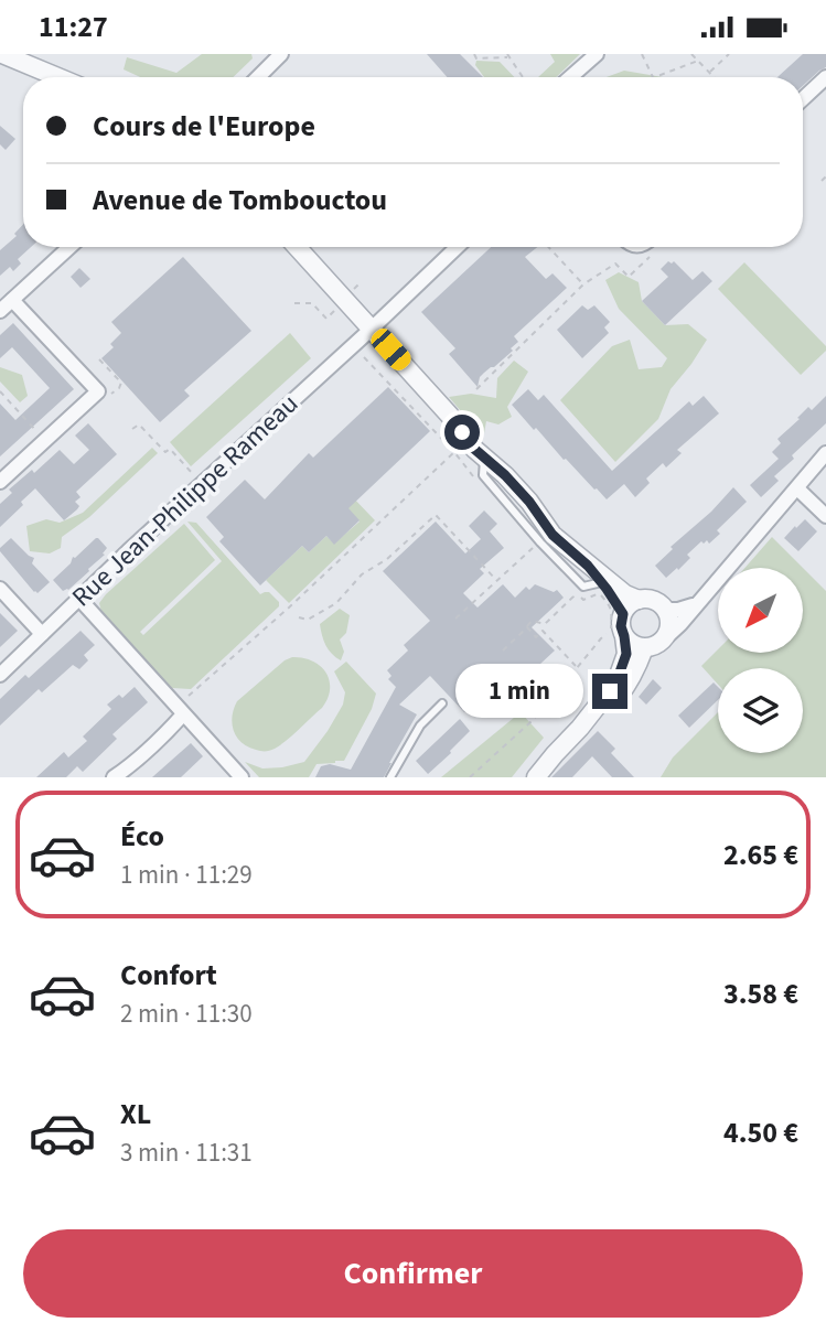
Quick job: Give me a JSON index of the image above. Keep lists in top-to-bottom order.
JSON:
{
  "streets": {
    "street": ["Rue Jean-Philippe Rameau"]
  },
  "north": "bottom left",
  "page": {
    "status": "11:27",
    "banner": ["Cours de l'Europe", "Avenue de Tombouctou"],
    "bubble": "1 min",
    "list": [
      {
        "name": "Éco",
        "note": "1 min · 11:29",
        "value": "2.65 €"
      },
      {
        "name": "Confort",
        "note": "2 min · 11:30",
        "value": "3.58 €"
      },
      {
        "name": "XL",
        "note": "3 min · 11:31",
        "value": "4.50 €"
      }
    ],
    "buttons": "Confirmer"
  }
}
